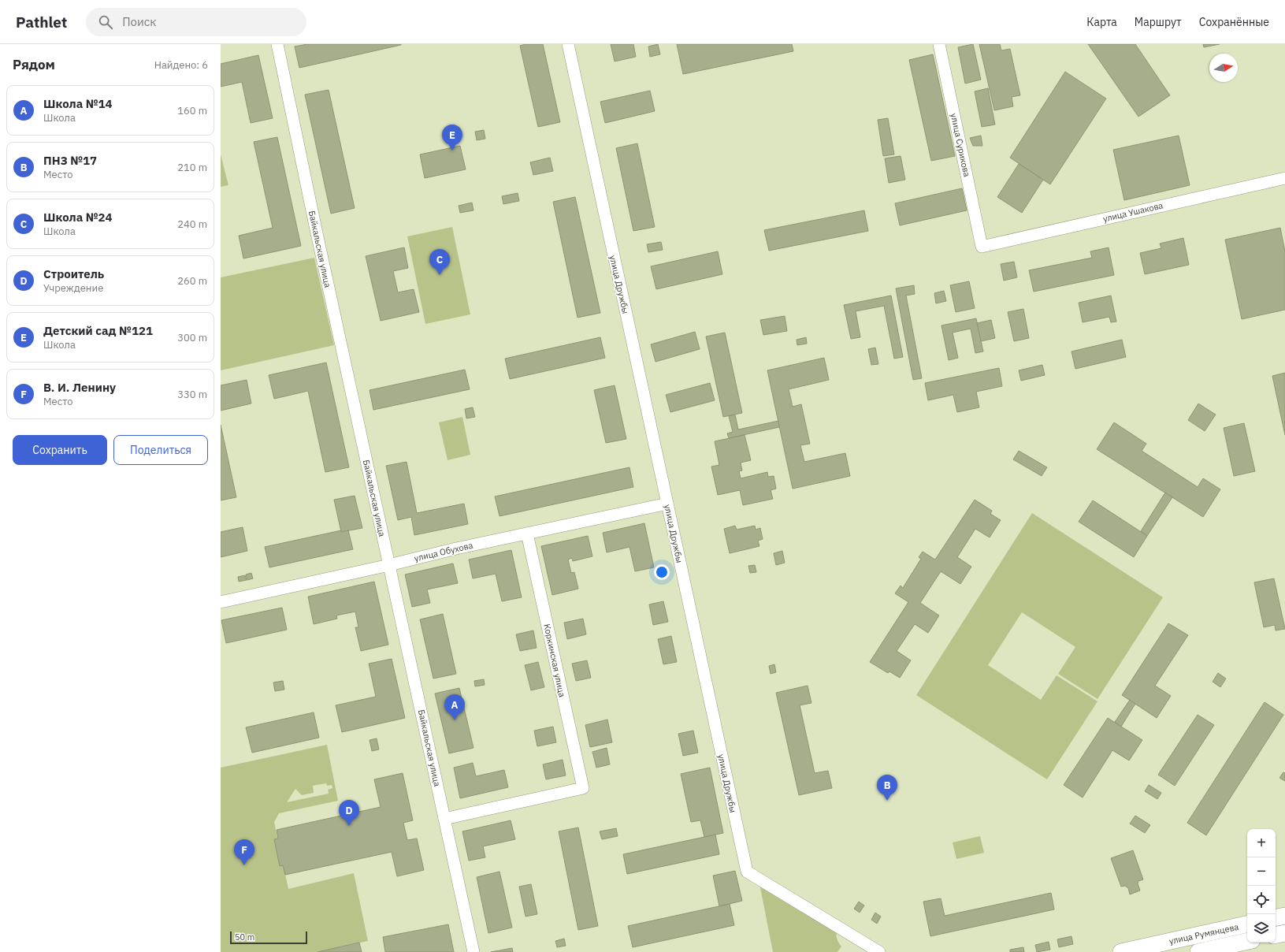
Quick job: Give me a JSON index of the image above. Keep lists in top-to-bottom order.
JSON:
{
  "streets": {
    "main road": ["улица Румянцева"],
    "street": [
      "улица Сурикова",
      "улица Ушакова",
      "Байкальская улица",
      "улица Дружбы",
      "улица Обухова",
      "Коркинская улица"
    ]
  },
  "crossings": [
    ["улица Сурикова", "улица Ушакова"],
    ["Байкальская улица", "улица Обухова"],
    ["Байкальская улица", "Коркинская улица"],
    ["улица Дружбы", "улица Обухова"],
    ["улица Обухова", "Коркинская улица"]
  ],
  "scale_bar": "50 m",
  "north": "right",
  "page": {
    "header": "Pathlet",
    "search": "Поиск",
    "nav": ["Карта", "Маршрут", "Сохранённые"],
    "heading": ["Рядом", "Найдено: 6"],
    "list": [
      {
        "mark": "A",
        "name": "Школа №14",
        "note": "Школа",
        "value": "160 m"
      },
      {
        "mark": "B",
        "name": "ПНЗ №17",
        "note": "Место",
        "value": "210 m"
      },
      {
        "mark": "C",
        "name": "Школа №24",
        "note": "Школа",
        "value": "240 m"
      },
      {
        "mark": "D",
        "name": "Строитель",
        "note": "Учреждение",
        "value": "260 m"
      },
      {
        "mark": "E",
        "name": "Детский сад №121",
        "note": "Школа",
        "value": "300 m"
      },
      {
        "mark": "F",
        "name": "В. И. Ленину",
        "note": "Место",
        "value": "330 m"
      }
    ],
    "pins": [
      "E",
      "C",
      "A",
      "B",
      "D",
      "F"
    ],
    "buttons": ["Сохранить", "Поделиться"],
    "map_buttons": ["+", "−"],
    "scale": "50 m"
  }
}
